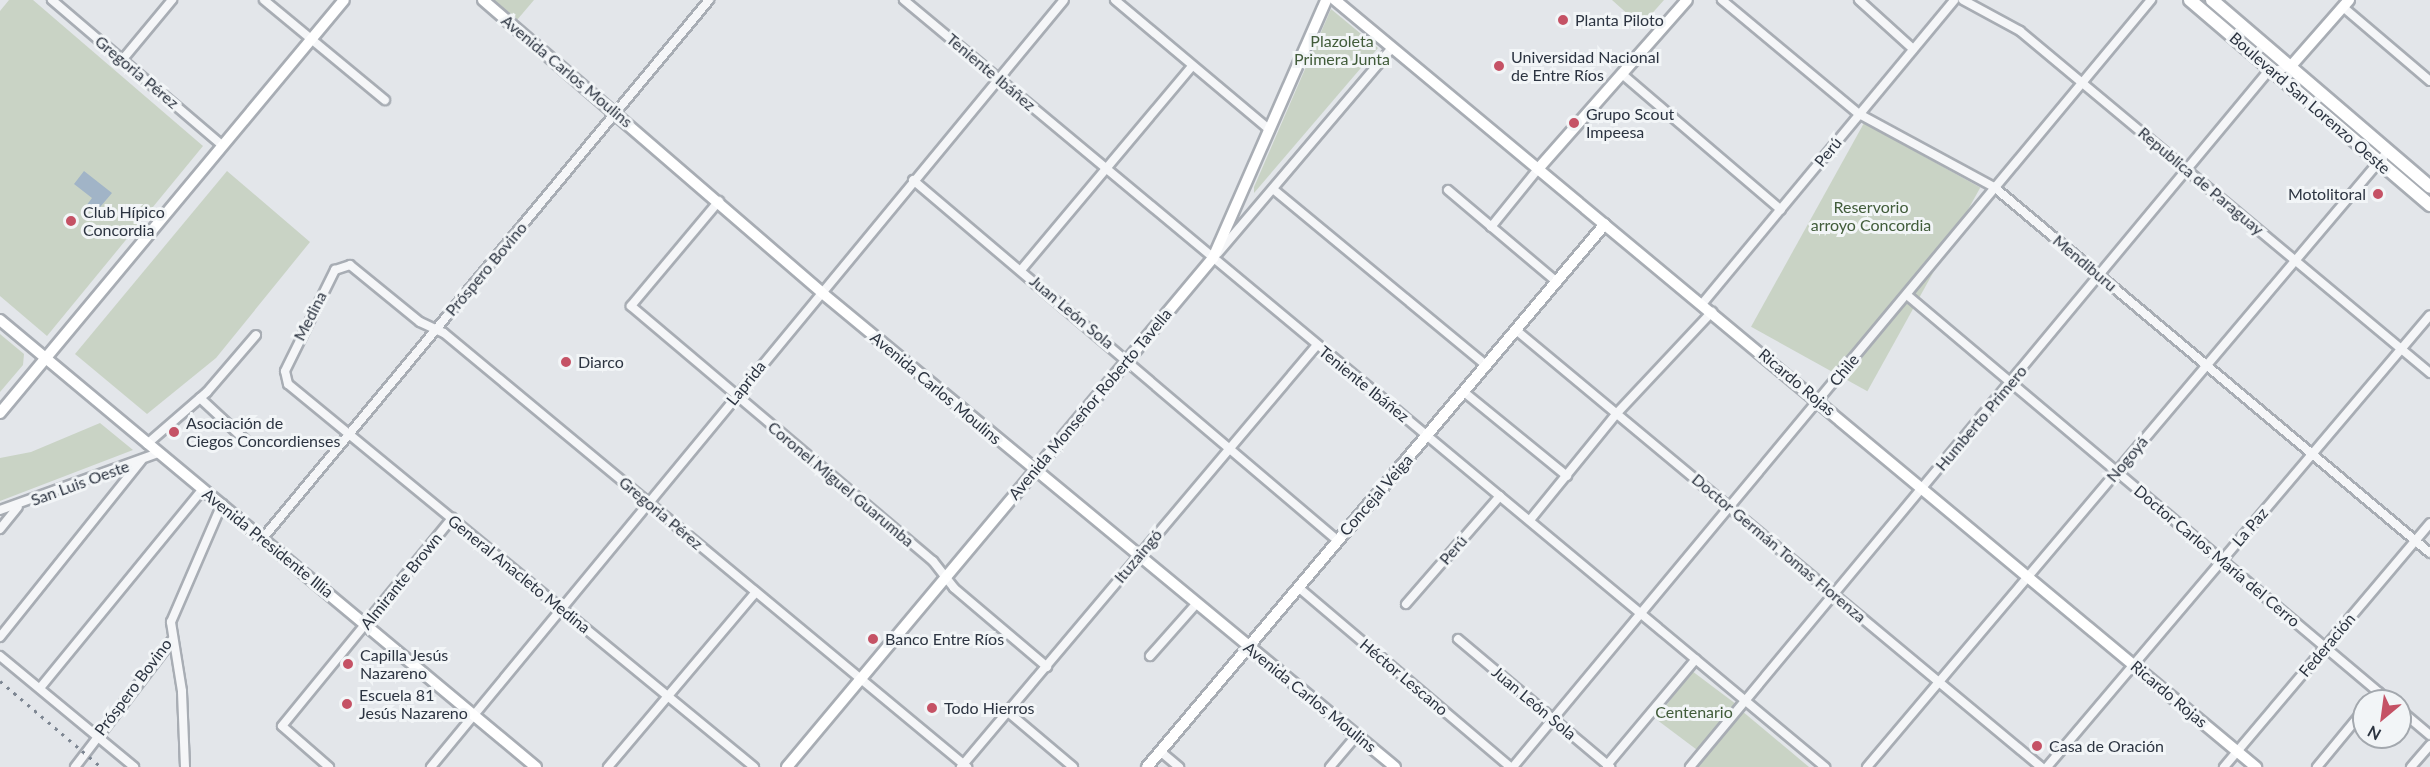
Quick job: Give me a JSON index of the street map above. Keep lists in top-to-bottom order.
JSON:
{
  "streets": {
    "main road": ["Boulevard San Lorenzo Oeste"],
    "street": [
      "Avenida Carlos Moulins",
      "Gregoria Pérez",
      "Teniente Ibáñez",
      "Perú",
      "Republica de Paraguay",
      "Mendiburu",
      "Próspero Bovino",
      "Juan León Sola",
      "Medina",
      "Chile",
      "Ricardo Rojas",
      "Laprida",
      "Avenida Monseñor Roberto Tavella",
      "Humberto Primero",
      "Nogoyá",
      "San Luis Oeste",
      "Coronel Miguel Guarumba",
      "Concejal Veiga",
      "La Paz",
      "Avenida Presidente Illia",
      "Doctor Germán Tomas Florenza",
      "Ituzaingó",
      "Doctor Carlos María del Cerro",
      "General Anacleto Medina",
      "Almirante Brown",
      "Federación",
      "Héctor Lescano"
    ]
  },
  "crossings": [
    ["Avenida Carlos Moulins", "Próspero Bovino"],
    ["Avenida Carlos Moulins", "Laprida"],
    ["Avenida Carlos Moulins", "Avenida Monseñor Roberto Tavella"],
    ["Avenida Carlos Moulins", "Coronel Miguel Guarumba"],
    ["Avenida Carlos Moulins", "Concejal Veiga"],
    ["Avenida Carlos Moulins", "Ituzaingó"],
    ["Gregoria Pérez", "Próspero Bovino"],
    ["Gregoria Pérez", "Medina"],
    ["Gregoria Pérez", "Laprida"],
    ["Gregoria Pérez", "Avenida Monseñor Roberto Tavella"],
    ["Gregoria Pérez", "Ituzaingó"],
    ["Teniente Ibáñez", "Perú"],
    ["Teniente Ibáñez", "Chile"],
    ["Teniente Ibáñez", "Laprida"],
    ["Teniente Ibáñez", "Avenida Monseñor Roberto Tavella"],
    ["Teniente Ibáñez", "Humberto Primero"],
    ["Teniente Ibáñez", "Concejal Veiga"],
    ["Teniente Ibáñez", "Ituzaingó"],
    ["Boulevard San Lorenzo Oeste", "Humberto Primero"],
    ["Boulevard San Lorenzo Oeste", "Nogoyá"],
    ["Perú", "Mendiburu"],
    ["Perú", "Ricardo Rojas"],
    ["Republica de Paraguay", "Chile"],
    ["Republica de Paraguay", "Humberto Primero"],
    ["Republica de Paraguay", "Nogoyá"],
    ["Republica de Paraguay", "La Paz"],
    ["Mendiburu", "Chile"],
    ["Mendiburu", "Humberto Primero"],
    ["Mendiburu", "Nogoyá"],
    ["Mendiburu", "La Paz"],
    ["Mendiburu", "Federación"],
    ["Próspero Bovino", "Avenida Presidente Illia"],
    ["Próspero Bovino", "General Anacleto Medina"],
    ["Juan León Sola", "Chile"],
    ["Juan León Sola", "Laprida"],
    ["Juan León Sola", "Avenida Monseñor Roberto Tavella"],
    ["Juan León Sola", "Concejal Veiga"],
    ["Juan León Sola", "Ituzaingó"],
    ["Medina", "General Anacleto Medina"],
    ["Chile", "Ricardo Rojas"],
    ["Chile", "Doctor Germán Tomas Florenza"],
    ["Chile", "Doctor Carlos María del Cerro"],
    ["Chile", "Héctor Lescano"],
    ["Ricardo Rojas", "Humberto Primero"],
    ["Ricardo Rojas", "Nogoyá"],
    ["Ricardo Rojas", "Concejal Veiga"],
    ["Ricardo Rojas", "La Paz"],
    ["Ricardo Rojas", "Federación"],
    ["Laprida", "Coronel Miguel Guarumba"],
    ["Laprida", "Avenida Presidente Illia"],
    ["Laprida", "General Anacleto Medina"],
    ["Avenida Monseñor Roberto Tavella", "Coronel Miguel Guarumba"],
    ["Humberto Primero", "Doctor Germán Tomas Florenza"],
    ["Humberto Primero", "Doctor Carlos María del Cerro"],
    ["Nogoyá", "Doctor Germán Tomas Florenza"],
    ["Nogoyá", "Doctor Carlos María del Cerro"],
    ["San Luis Oeste", "Avenida Presidente Illia"],
    ["Coronel Miguel Guarumba", "Ituzaingó"],
    ["Concejal Veiga", "Doctor Germán Tomas Florenza"],
    ["Concejal Veiga", "Héctor Lescano"],
    ["La Paz", "Doctor Carlos María del Cerro"],
    ["Avenida Presidente Illia", "Almirante Brown"],
    ["Doctor Carlos María del Cerro", "Federación"],
    ["General Anacleto Medina", "Almirante Brown"]
  ],
  "parks": ["Plazoleta Primera Junta", "Reservorio arroyo Concordia", "Centenario"],
  "places": [
    "Planta Piloto",
    "Universidad Nacional de Entre Ríos",
    "Grupo Scout Impeesa",
    "Motolitoral",
    "Club Hípico Concordia",
    "Diarco",
    "Asociación de Ciegos Concordienses",
    "Banco Entre Ríos",
    "Capilla Jesús Nazareno",
    "Escuela 81 Jesús Nazareno",
    "Todo Hierros",
    "Casa de Oración"
  ],
  "north": "bottom left"
}
